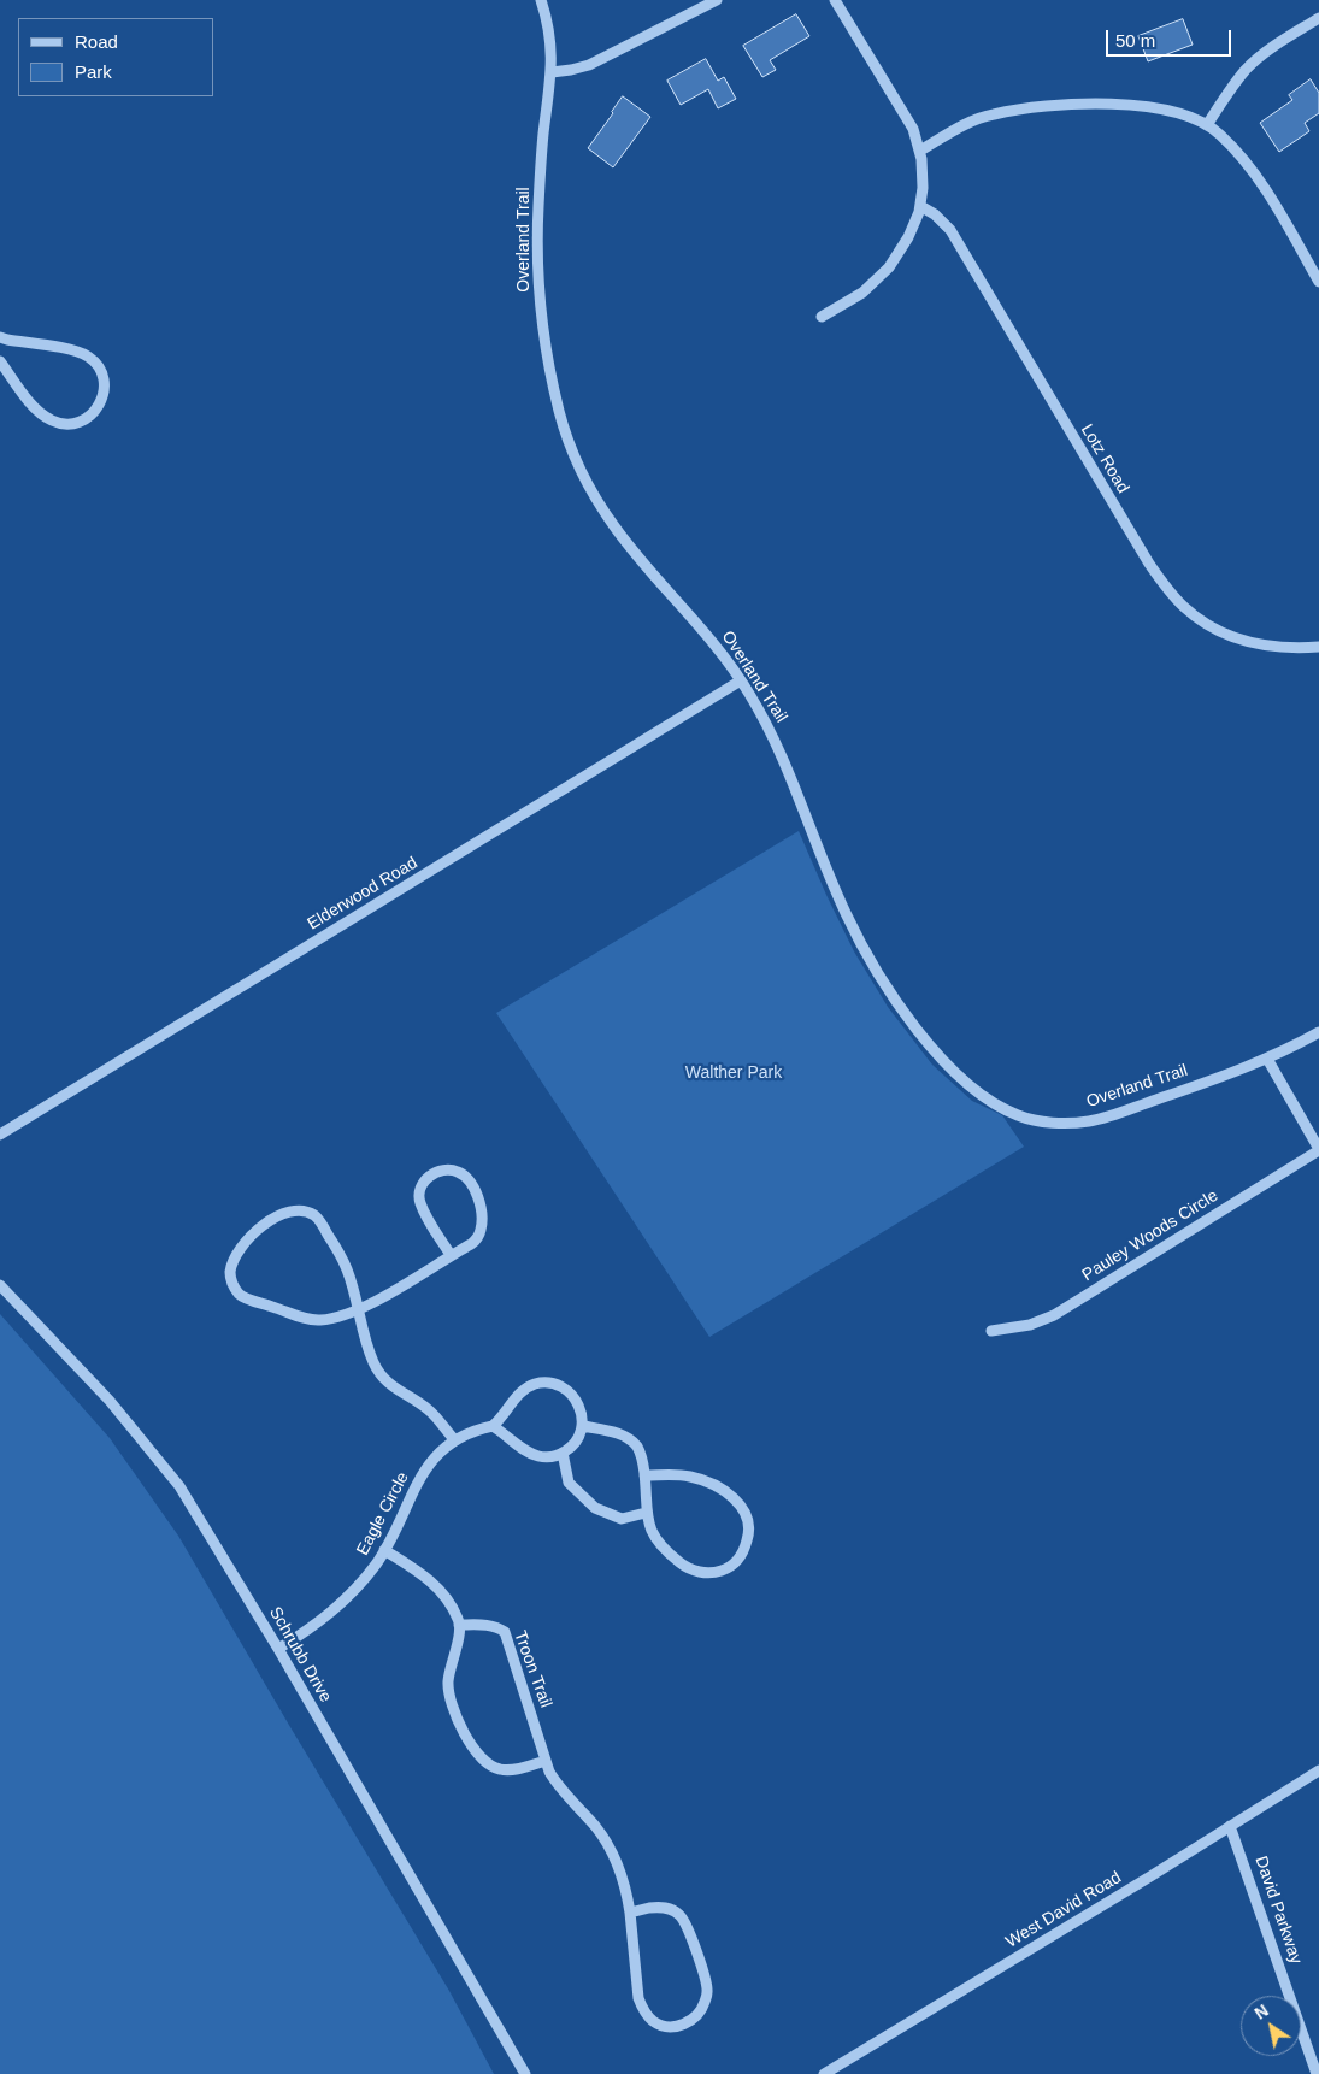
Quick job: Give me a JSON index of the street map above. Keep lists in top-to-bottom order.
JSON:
{
  "streets": {
    "street": [
      "Overland Trail",
      "Lotz Road",
      "Elderwood Road",
      "Pauley Woods Circle",
      "Eagle Circle",
      "Schrubb Drive",
      "Troon Trail",
      "West David Road",
      "David Parkway"
    ]
  },
  "crossings": [
    ["Overland Trail", "Elderwood Road"],
    ["Eagle Circle", "Schrubb Drive"],
    ["West David Road", "David Parkway"]
  ],
  "parks": ["Walther Park"],
  "legend": ["Road", "Park"],
  "scale_bar": "50 m",
  "north": "top left"
}
